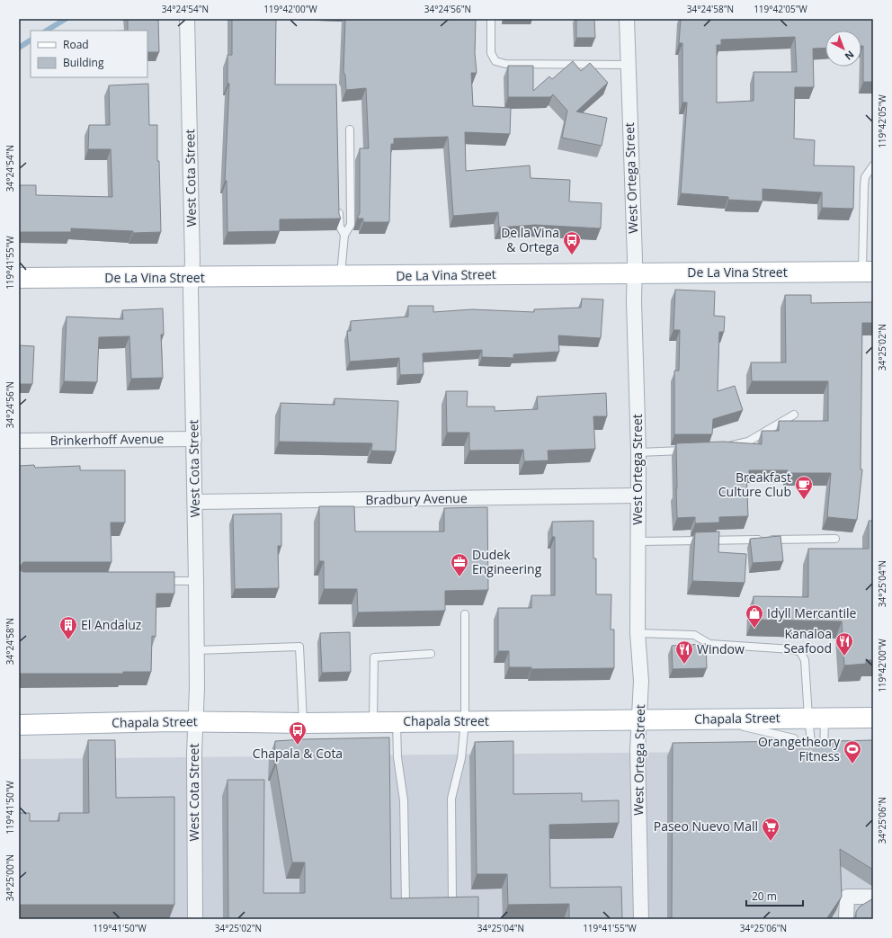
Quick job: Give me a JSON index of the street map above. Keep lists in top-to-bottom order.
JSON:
{
  "streets": {
    "main road": ["De La Vina Street", "Chapala Street"],
    "street": [
      "West Cota Street",
      "West Ortega Street",
      "Brinkerhoff Avenue",
      "Bradbury Avenue"
    ]
  },
  "crossings": [
    ["West Cota Street", "De La Vina Street"],
    ["West Cota Street", "Brinkerhoff Avenue"],
    ["West Cota Street", "Bradbury Avenue"],
    ["West Cota Street", "Chapala Street"],
    ["West Ortega Street", "De La Vina Street"],
    ["West Ortega Street", "Bradbury Avenue"],
    ["West Ortega Street", "Chapala Street"]
  ],
  "places": {
    "bus stop": ["De la Vina & Ortega", "Chapala & Cota"],
    "cafe": ["Breakfast Culture Club"],
    "office": ["Dudek Engineering"],
    "shop": ["Idyll Mercantile"],
    "building": ["El Andaluz"],
    "restaurant": ["Kanaloa Seafood", "Window"],
    "sports": ["Orangetheory Fitness"],
    "supermarket": ["Paseo Nuevo Mall"]
  },
  "legend": ["Road", "Building"],
  "scale_bar": "20 m",
  "north": "bottom right",
  "coordinates": [
    "34°24'54\"N",
    "119°42'00\"W",
    "34°24'56\"N",
    "34°24'58\"N",
    "119°42'05\"W",
    "119°41'55\"W",
    "34°25'02\"N",
    "34°25'04\"N",
    "119°41'50\"W",
    "34°25'06\"N",
    "34°25'00\"N"
  ]
}
